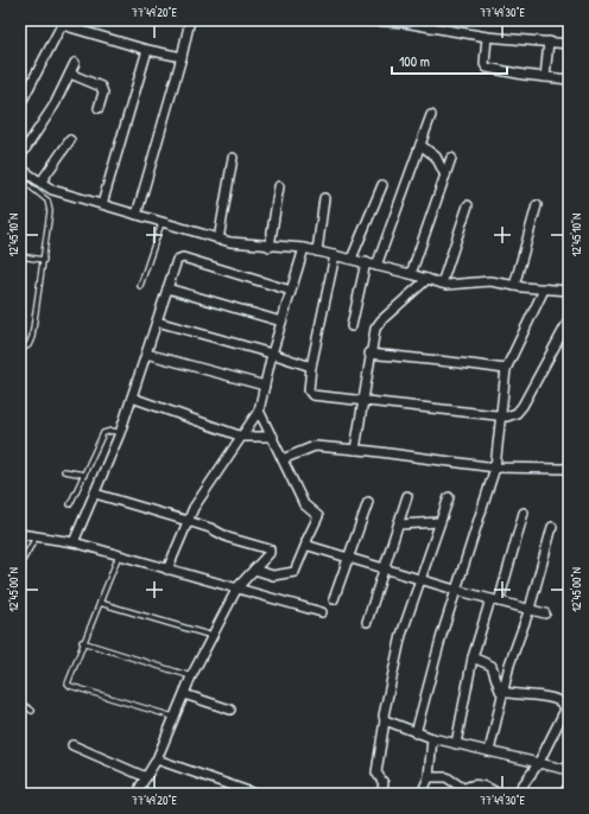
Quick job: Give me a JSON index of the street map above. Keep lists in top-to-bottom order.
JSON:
{
  "scale_bar": "100 m",
  "coordinates": [
    "77°49'20\"E",
    "77°49'30\"E",
    "12°45'10\"N",
    "12°45'00\"N"
  ]
}
